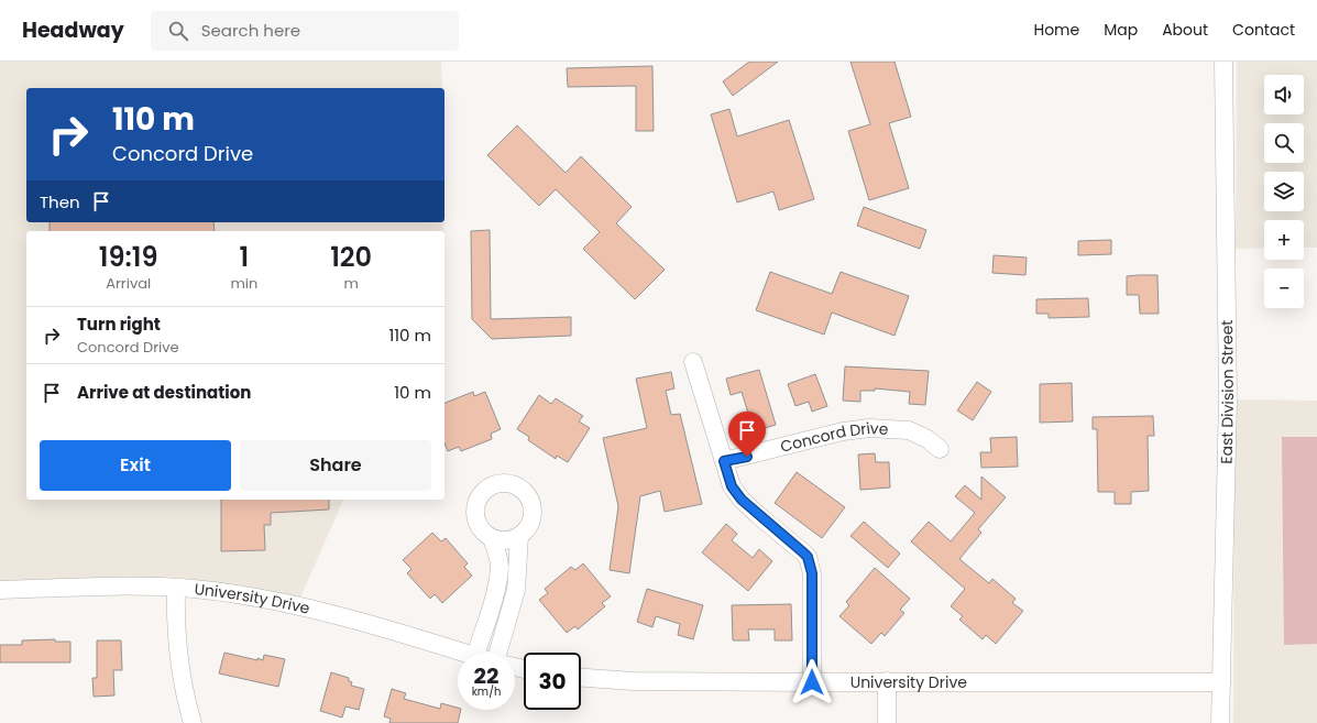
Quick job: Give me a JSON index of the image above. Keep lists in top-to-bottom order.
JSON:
{
  "streets": {
    "street": ["East Division Street", "Concord Drive", "University Drive"]
  },
  "crossings": [
    ["East Division Street", "University Drive"]
  ],
  "page": {
    "header": "Headway",
    "search": "Search here",
    "nav": [
      "Home",
      "Map",
      "About",
      "Contact"
    ],
    "map_buttons": ["+", "−"],
    "turn": ["110 m", "Concord Drive"],
    "then": "Then",
    "eta": [
      "19:19",
      "Arrival",
      "1",
      "min",
      "120",
      "m"
    ],
    "list": [
      {
        "name": "Turn right",
        "note": "Concord Drive",
        "value": "110 m"
      },
      {
        "name": "Arrive at destination",
        "value": "10 m"
      }
    ],
    "buttons": ["Exit", "Share"],
    "speed": "22 km/h",
    "limit": "30"
  }
}
